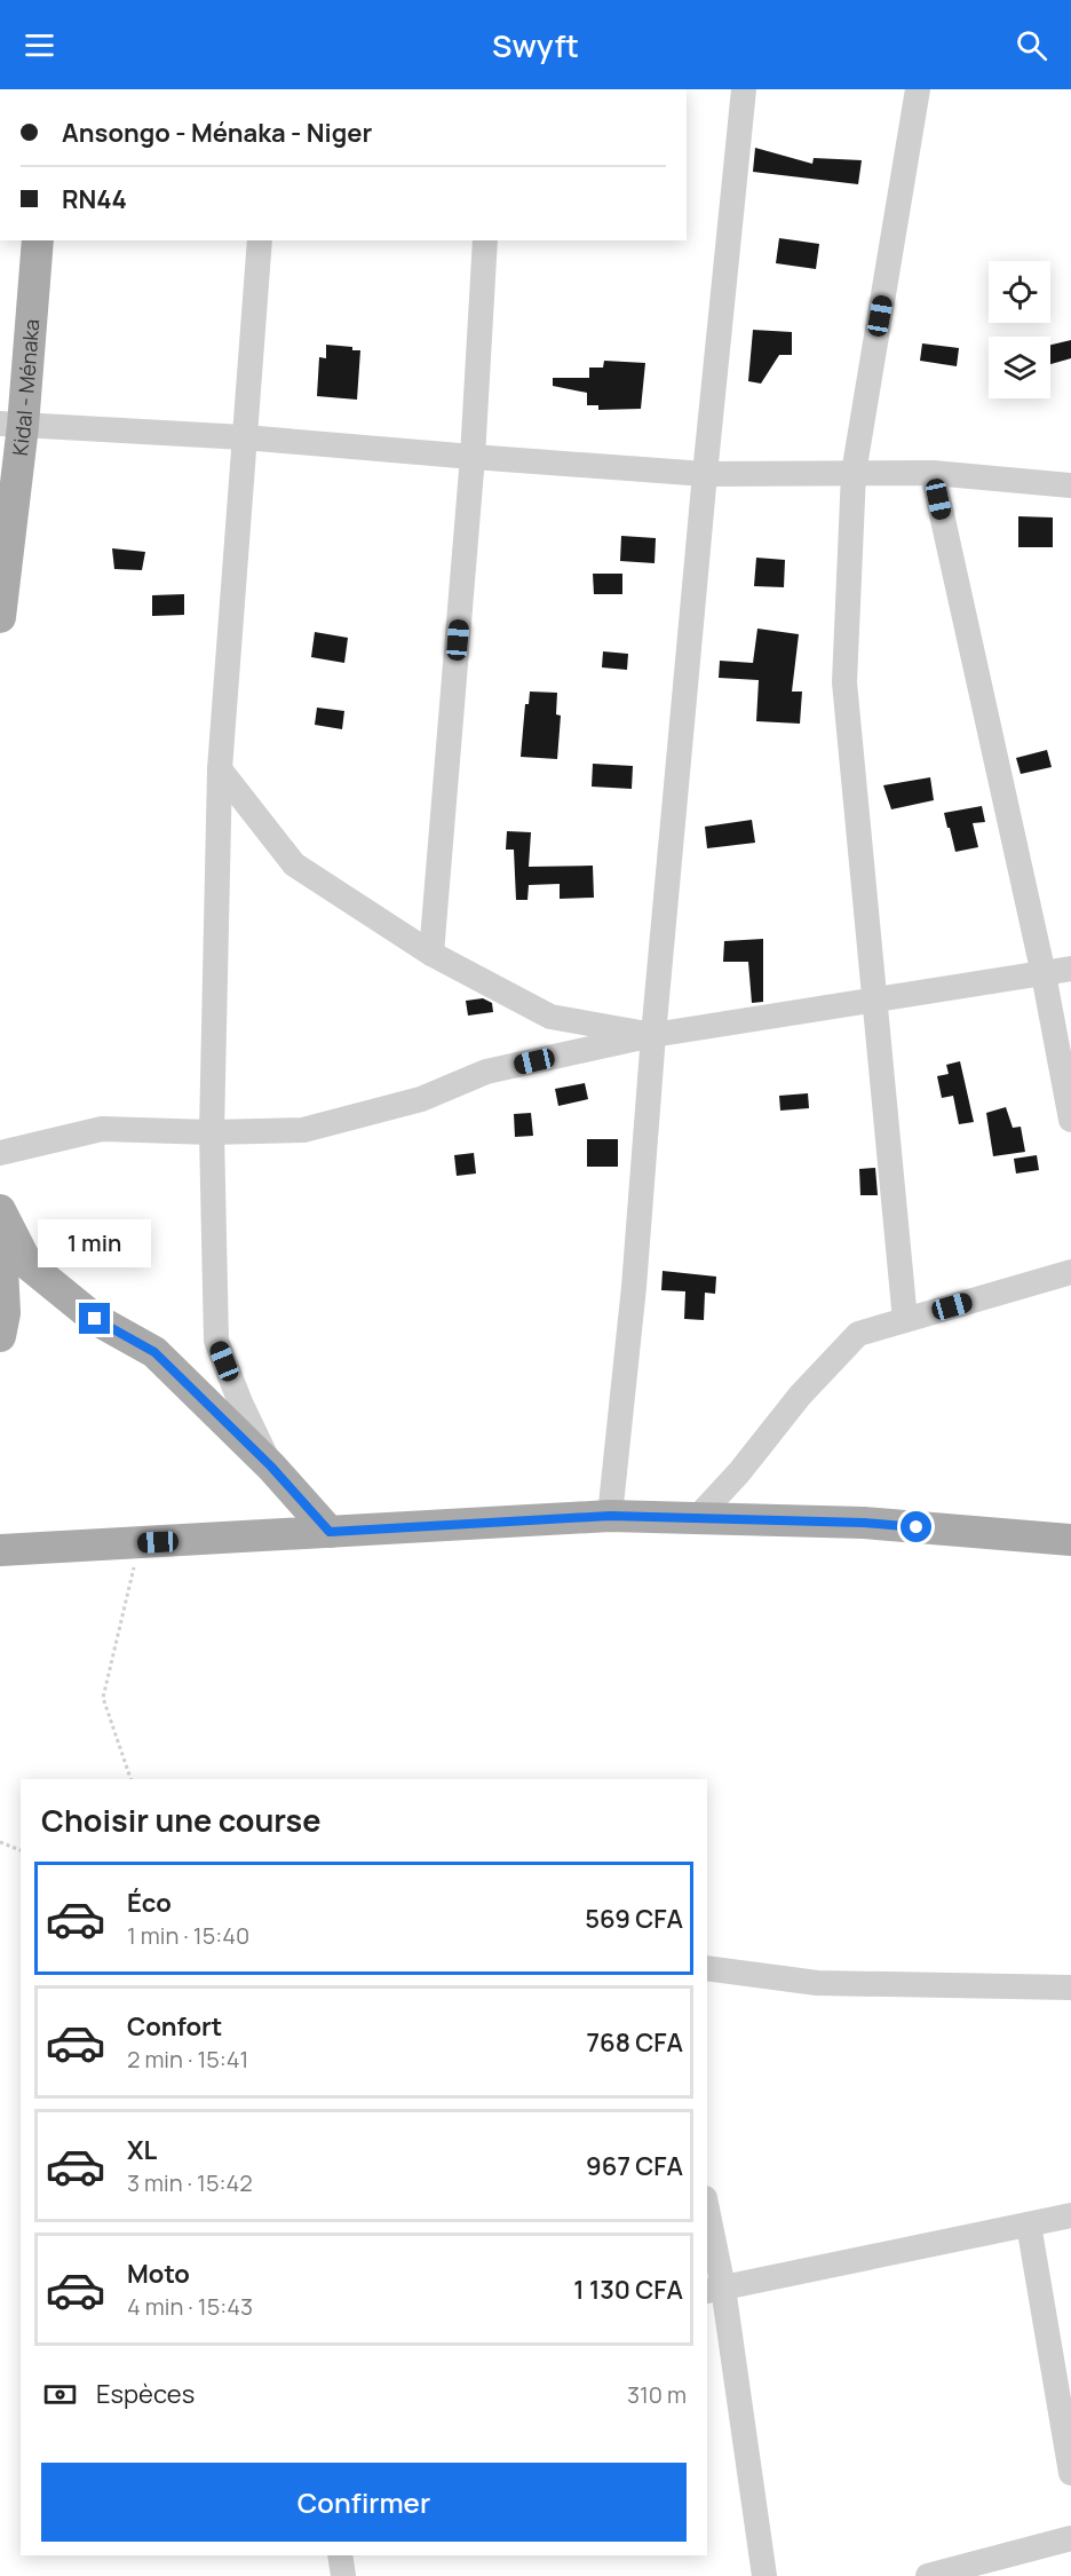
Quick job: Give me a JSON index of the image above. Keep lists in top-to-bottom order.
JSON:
{
  "streets": {
    "main road": ["Kidal - Ménaka"]
  },
  "page": {
    "header": "Swyft",
    "banner": ["Ansongo - Ménaka - Niger", "RN44"],
    "bubble": "1 min",
    "heading": "Choisir une course",
    "list": [
      {
        "name": "Éco",
        "note": "1 min · 15:40",
        "value": "569 CFA"
      },
      {
        "name": "Confort",
        "note": "2 min · 15:41",
        "value": "768 CFA"
      },
      {
        "name": "XL",
        "note": "3 min · 15:42",
        "value": "967 CFA"
      },
      {
        "name": "Moto",
        "note": "4 min · 15:43",
        "value": "1 130 CFA"
      }
    ],
    "pay": ["Espèces", "310 m"],
    "buttons": "Confirmer"
  }
}
